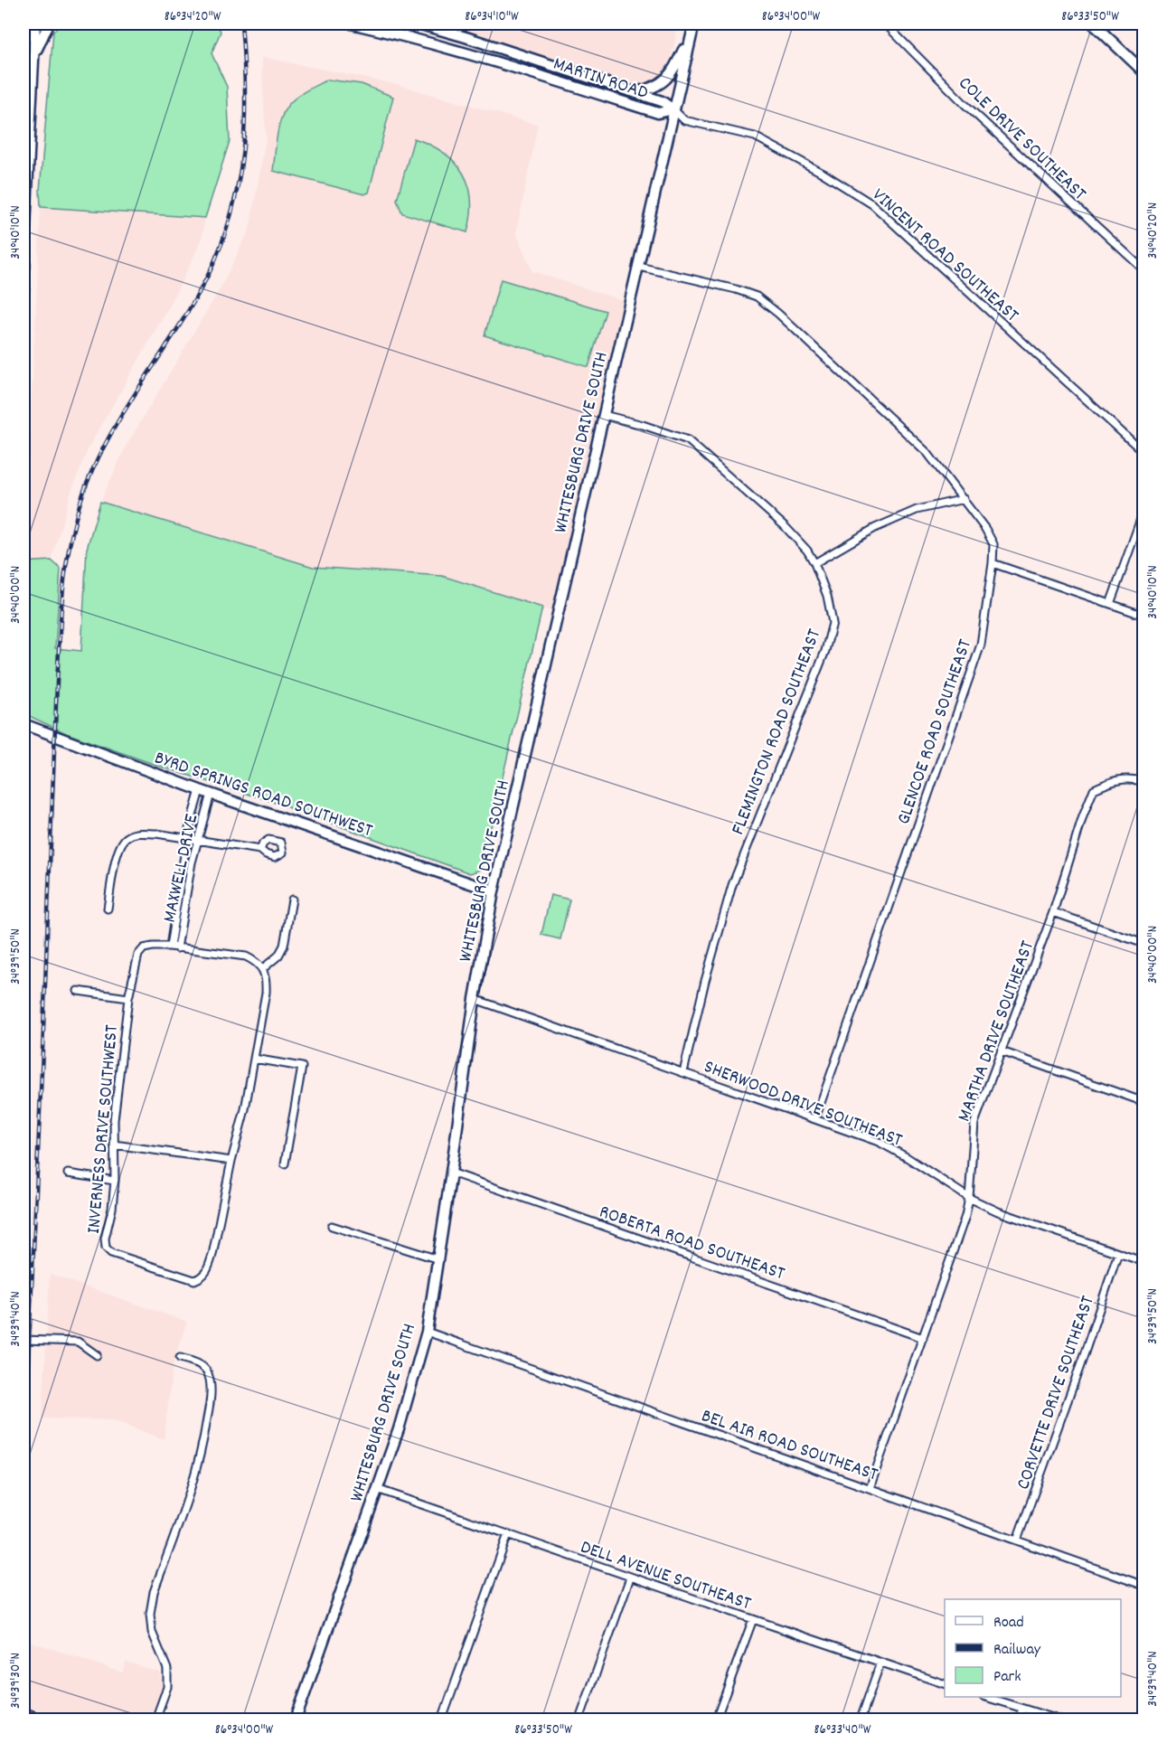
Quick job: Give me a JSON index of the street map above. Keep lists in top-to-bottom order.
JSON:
{
  "streets": {
    "main road": ["MARTIN ROAD", "WHITESBURG DRIVE SOUTH", "BYRD SPRINGS ROAD SOUTHWEST"],
    "street": [
      "COLE DRIVE SOUTHEAST",
      "VINCENT ROAD SOUTHEAST",
      "FLEMINGTON ROAD SOUTHEAST",
      "GLENCOE ROAD SOUTHEAST",
      "MAXWELL DRIVE",
      "MARTHA DRIVE SOUTHEAST",
      "SHERWOOD DRIVE SOUTHEAST",
      "INVERNESS DRIVE SOUTHWEST",
      "ROBERTA ROAD SOUTHEAST",
      "CORVETTE DRIVE SOUTHEAST",
      "BEL AIR ROAD SOUTHEAST",
      "DELL AVENUE SOUTHEAST"
    ]
  },
  "crossings": [
    ["MARTIN ROAD", "VINCENT ROAD SOUTHEAST"],
    ["MARTIN ROAD", "WHITESBURG DRIVE SOUTH"],
    ["VINCENT ROAD SOUTHEAST", "WHITESBURG DRIVE SOUTH"],
    ["WHITESBURG DRIVE SOUTH", "FLEMINGTON ROAD SOUTHEAST"],
    ["WHITESBURG DRIVE SOUTH", "GLENCOE ROAD SOUTHEAST"],
    ["WHITESBURG DRIVE SOUTH", "BYRD SPRINGS ROAD SOUTHWEST"],
    ["WHITESBURG DRIVE SOUTH", "SHERWOOD DRIVE SOUTHEAST"],
    ["WHITESBURG DRIVE SOUTH", "ROBERTA ROAD SOUTHEAST"],
    ["WHITESBURG DRIVE SOUTH", "BEL AIR ROAD SOUTHEAST"],
    ["WHITESBURG DRIVE SOUTH", "DELL AVENUE SOUTHEAST"],
    ["FLEMINGTON ROAD SOUTHEAST", "SHERWOOD DRIVE SOUTHEAST"],
    ["GLENCOE ROAD SOUTHEAST", "SHERWOOD DRIVE SOUTHEAST"],
    ["BYRD SPRINGS ROAD SOUTHWEST", "MAXWELL DRIVE"],
    ["MAXWELL DRIVE", "INVERNESS DRIVE SOUTHWEST"],
    ["MARTHA DRIVE SOUTHEAST", "SHERWOOD DRIVE SOUTHEAST"],
    ["MARTHA DRIVE SOUTHEAST", "ROBERTA ROAD SOUTHEAST"],
    ["MARTHA DRIVE SOUTHEAST", "BEL AIR ROAD SOUTHEAST"],
    ["SHERWOOD DRIVE SOUTHEAST", "CORVETTE DRIVE SOUTHEAST"],
    ["CORVETTE DRIVE SOUTHEAST", "BEL AIR ROAD SOUTHEAST"]
  ],
  "legend": ["Road", "Railway", "Park"],
  "coordinates": [
    "86°34'20\"W",
    "86°34'10\"W",
    "86°34'00\"W",
    "86°33'50\"W",
    "34°40'20\"N",
    "34°40'10\"N",
    "34°40'00\"N",
    "34°39'50\"N",
    "34°39'40\"N",
    "34°39'30\"N",
    "86°33'40\"W"
  ]
}
